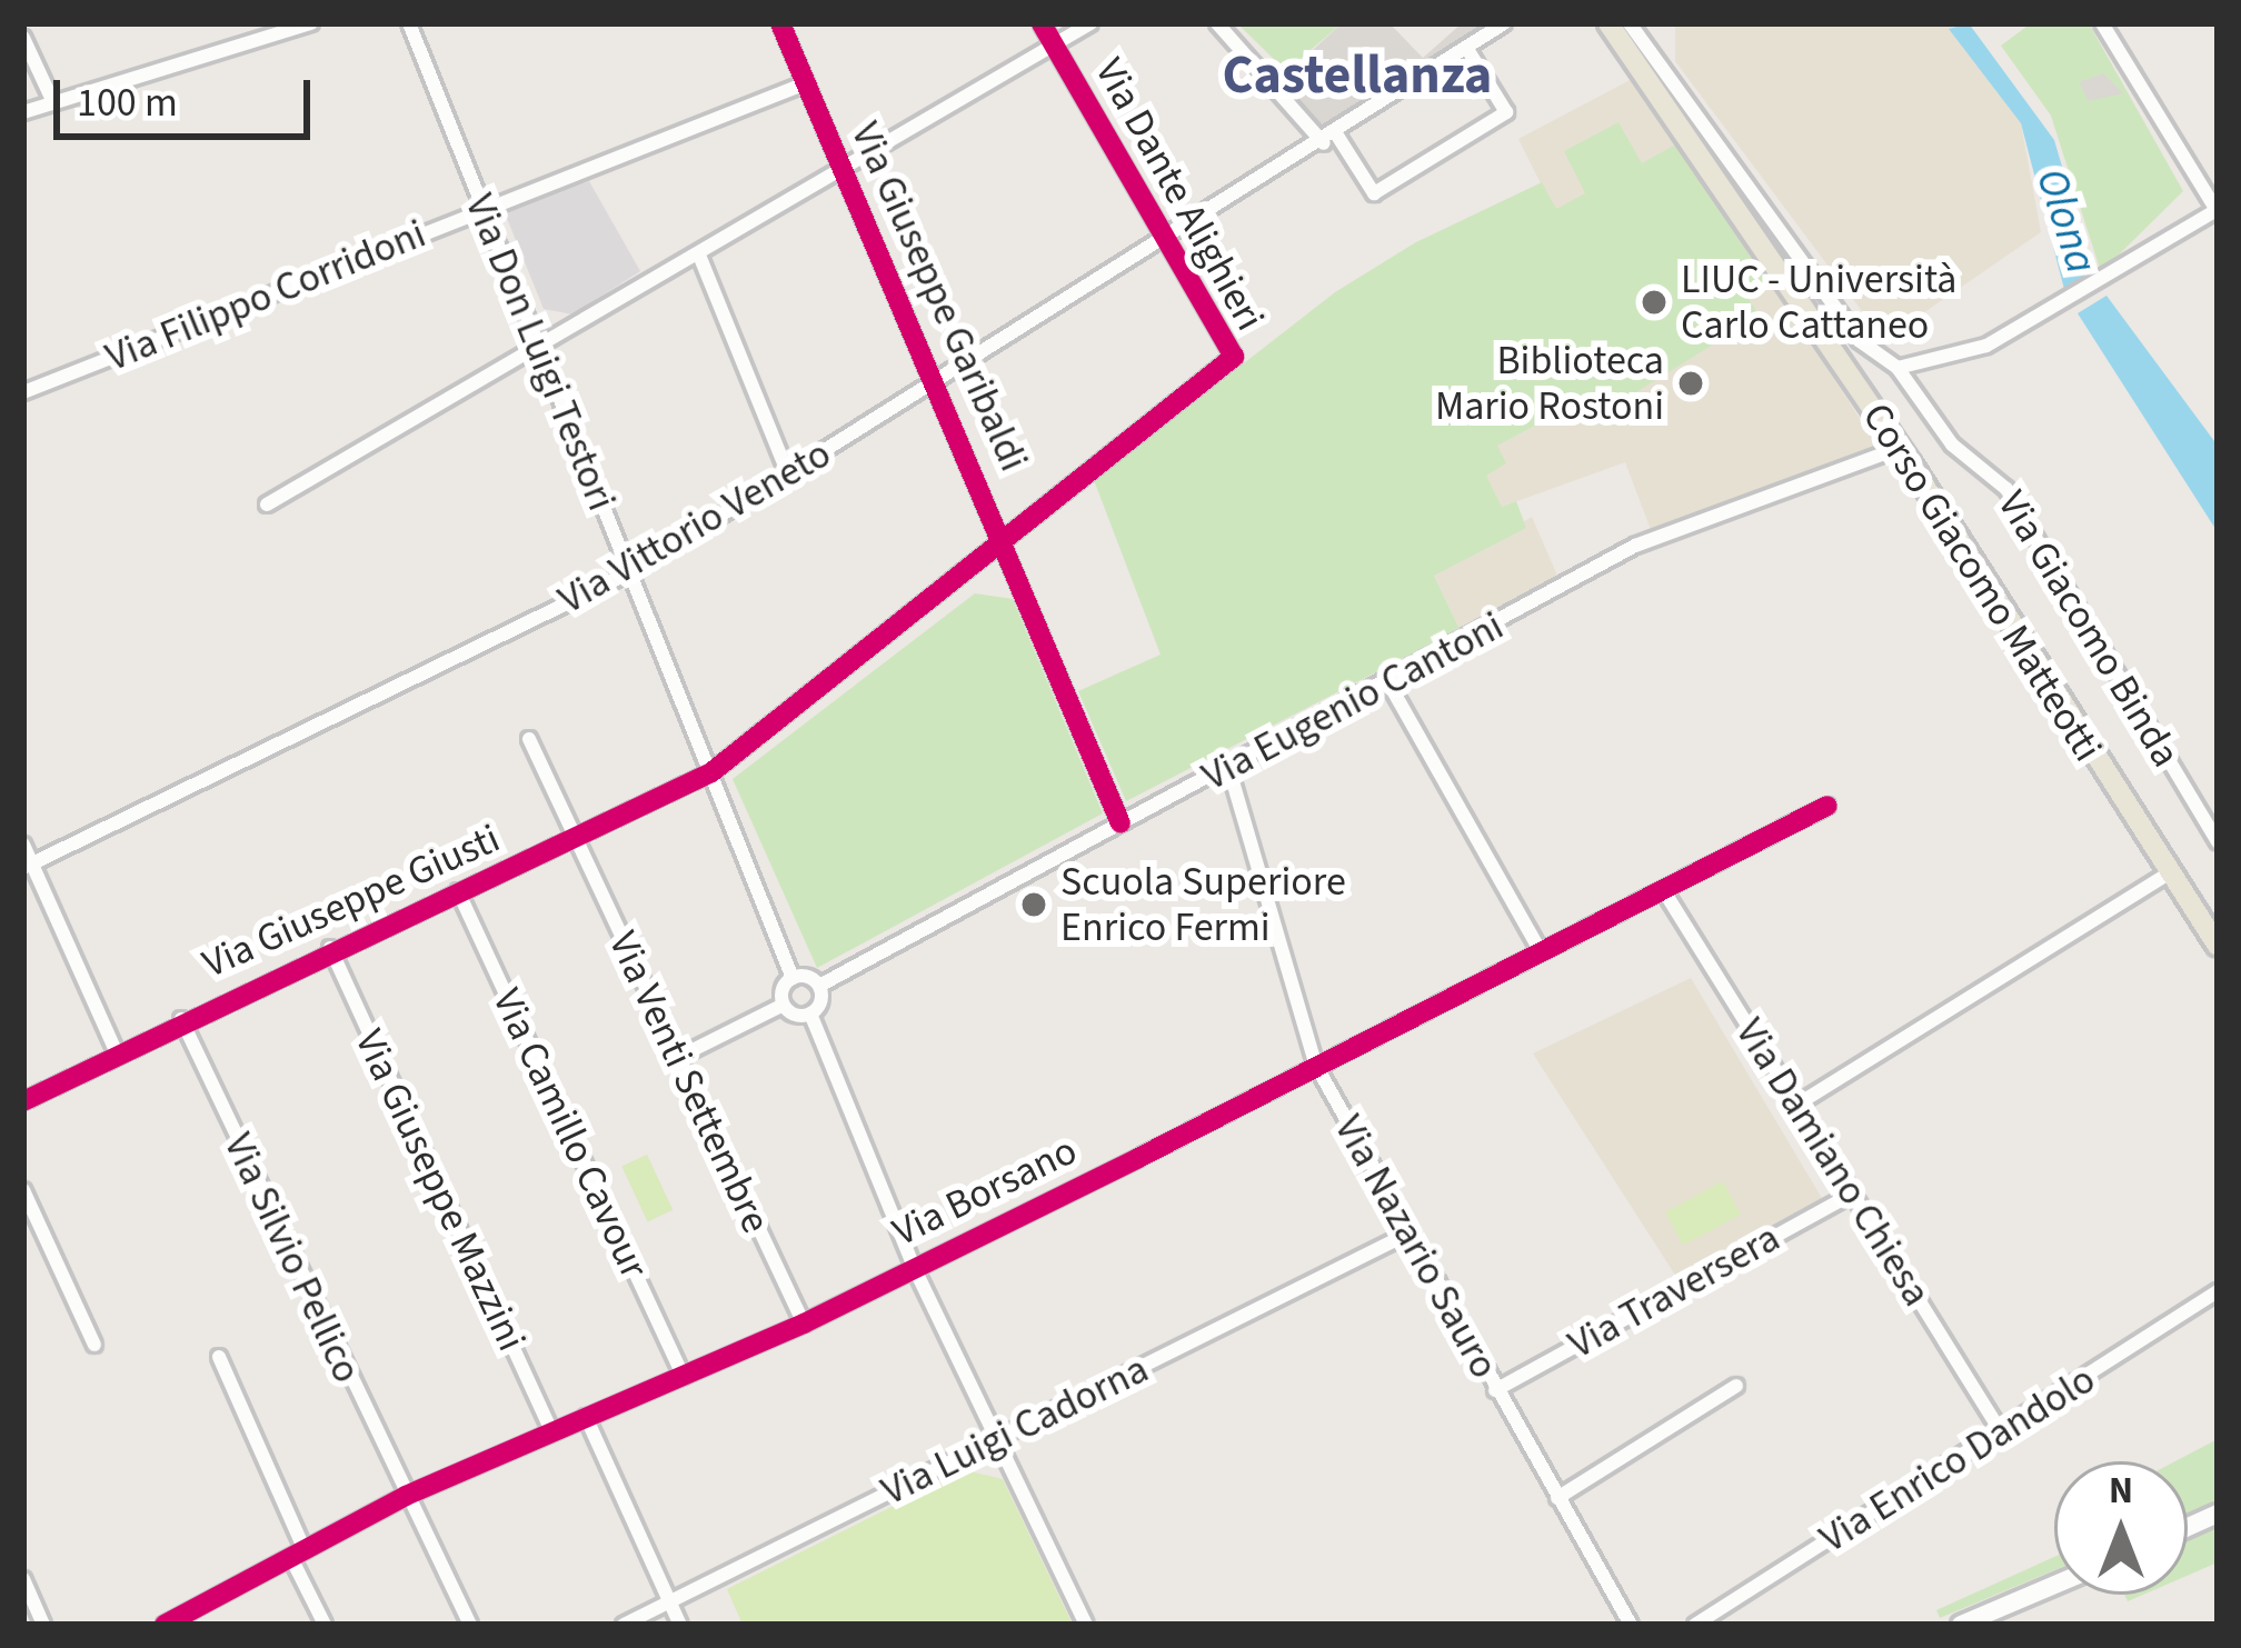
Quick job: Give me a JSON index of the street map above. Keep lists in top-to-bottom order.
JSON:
{
  "streets": {
    "main road": ["Corso Giacomo Matteotti"],
    "street": [
      "Via Dante Alighieri",
      "Via Filippo Corridoni",
      "Via Giuseppe Garibaldi",
      "Via Don Luigi Testori",
      "Via Vittorio Veneto",
      "Via Giacomo Binda",
      "Via Eugenio Cantoni",
      "Via Giuseppe Giusti",
      "Via Venti Settembre",
      "Via Camillo Cavour",
      "Via Damiano Chiesa",
      "Via Giuseppe Mazzini",
      "Via Borsano",
      "Via Nazario Sauro",
      "Via Silvio Pellico",
      "Via Traversera",
      "Via Luigi Cadorna",
      "Via Enrico Dandolo"
    ]
  },
  "crossings": [
    ["Via Dante Alighieri", "Via Giuseppe Garibaldi"],
    ["Via Dante Alighieri", "Via Vittorio Veneto"],
    ["Via Dante Alighieri", "Via Giuseppe Giusti"],
    ["Via Filippo Corridoni", "Via Giuseppe Garibaldi"],
    ["Via Filippo Corridoni", "Via Don Luigi Testori"],
    ["Via Giuseppe Garibaldi", "Via Vittorio Veneto"],
    ["Via Giuseppe Garibaldi", "Via Eugenio Cantoni"],
    ["Via Giuseppe Garibaldi", "Via Giuseppe Giusti"],
    ["Via Don Luigi Testori", "Via Vittorio Veneto"],
    ["Via Don Luigi Testori", "Via Giuseppe Giusti"],
    ["Corso Giacomo Matteotti", "Via Eugenio Cantoni"],
    ["Via Eugenio Cantoni", "Via Nazario Sauro"],
    ["Via Giuseppe Giusti", "Via Venti Settembre"],
    ["Via Giuseppe Giusti", "Via Camillo Cavour"],
    ["Via Giuseppe Giusti", "Via Giuseppe Mazzini"],
    ["Via Giuseppe Giusti", "Via Silvio Pellico"],
    ["Via Venti Settembre", "Via Borsano"],
    ["Via Camillo Cavour", "Via Borsano"],
    ["Via Damiano Chiesa", "Via Borsano"],
    ["Via Damiano Chiesa", "Via Traversera"],
    ["Via Damiano Chiesa", "Via Enrico Dandolo"],
    ["Via Giuseppe Mazzini", "Via Borsano"],
    ["Via Borsano", "Via Nazario Sauro"],
    ["Via Borsano", "Via Silvio Pellico"],
    ["Via Nazario Sauro", "Via Traversera"],
    ["Via Nazario Sauro", "Via Luigi Cadorna"]
  ],
  "districts": ["Castellanza"],
  "water": ["Olona"],
  "places": ["LIUC - Università Carlo Cattaneo", "Biblioteca Mario Rostoni", "Scuola Superiore Enrico Fermi"],
  "scale_bar": "100 m",
  "north": "top"
}
